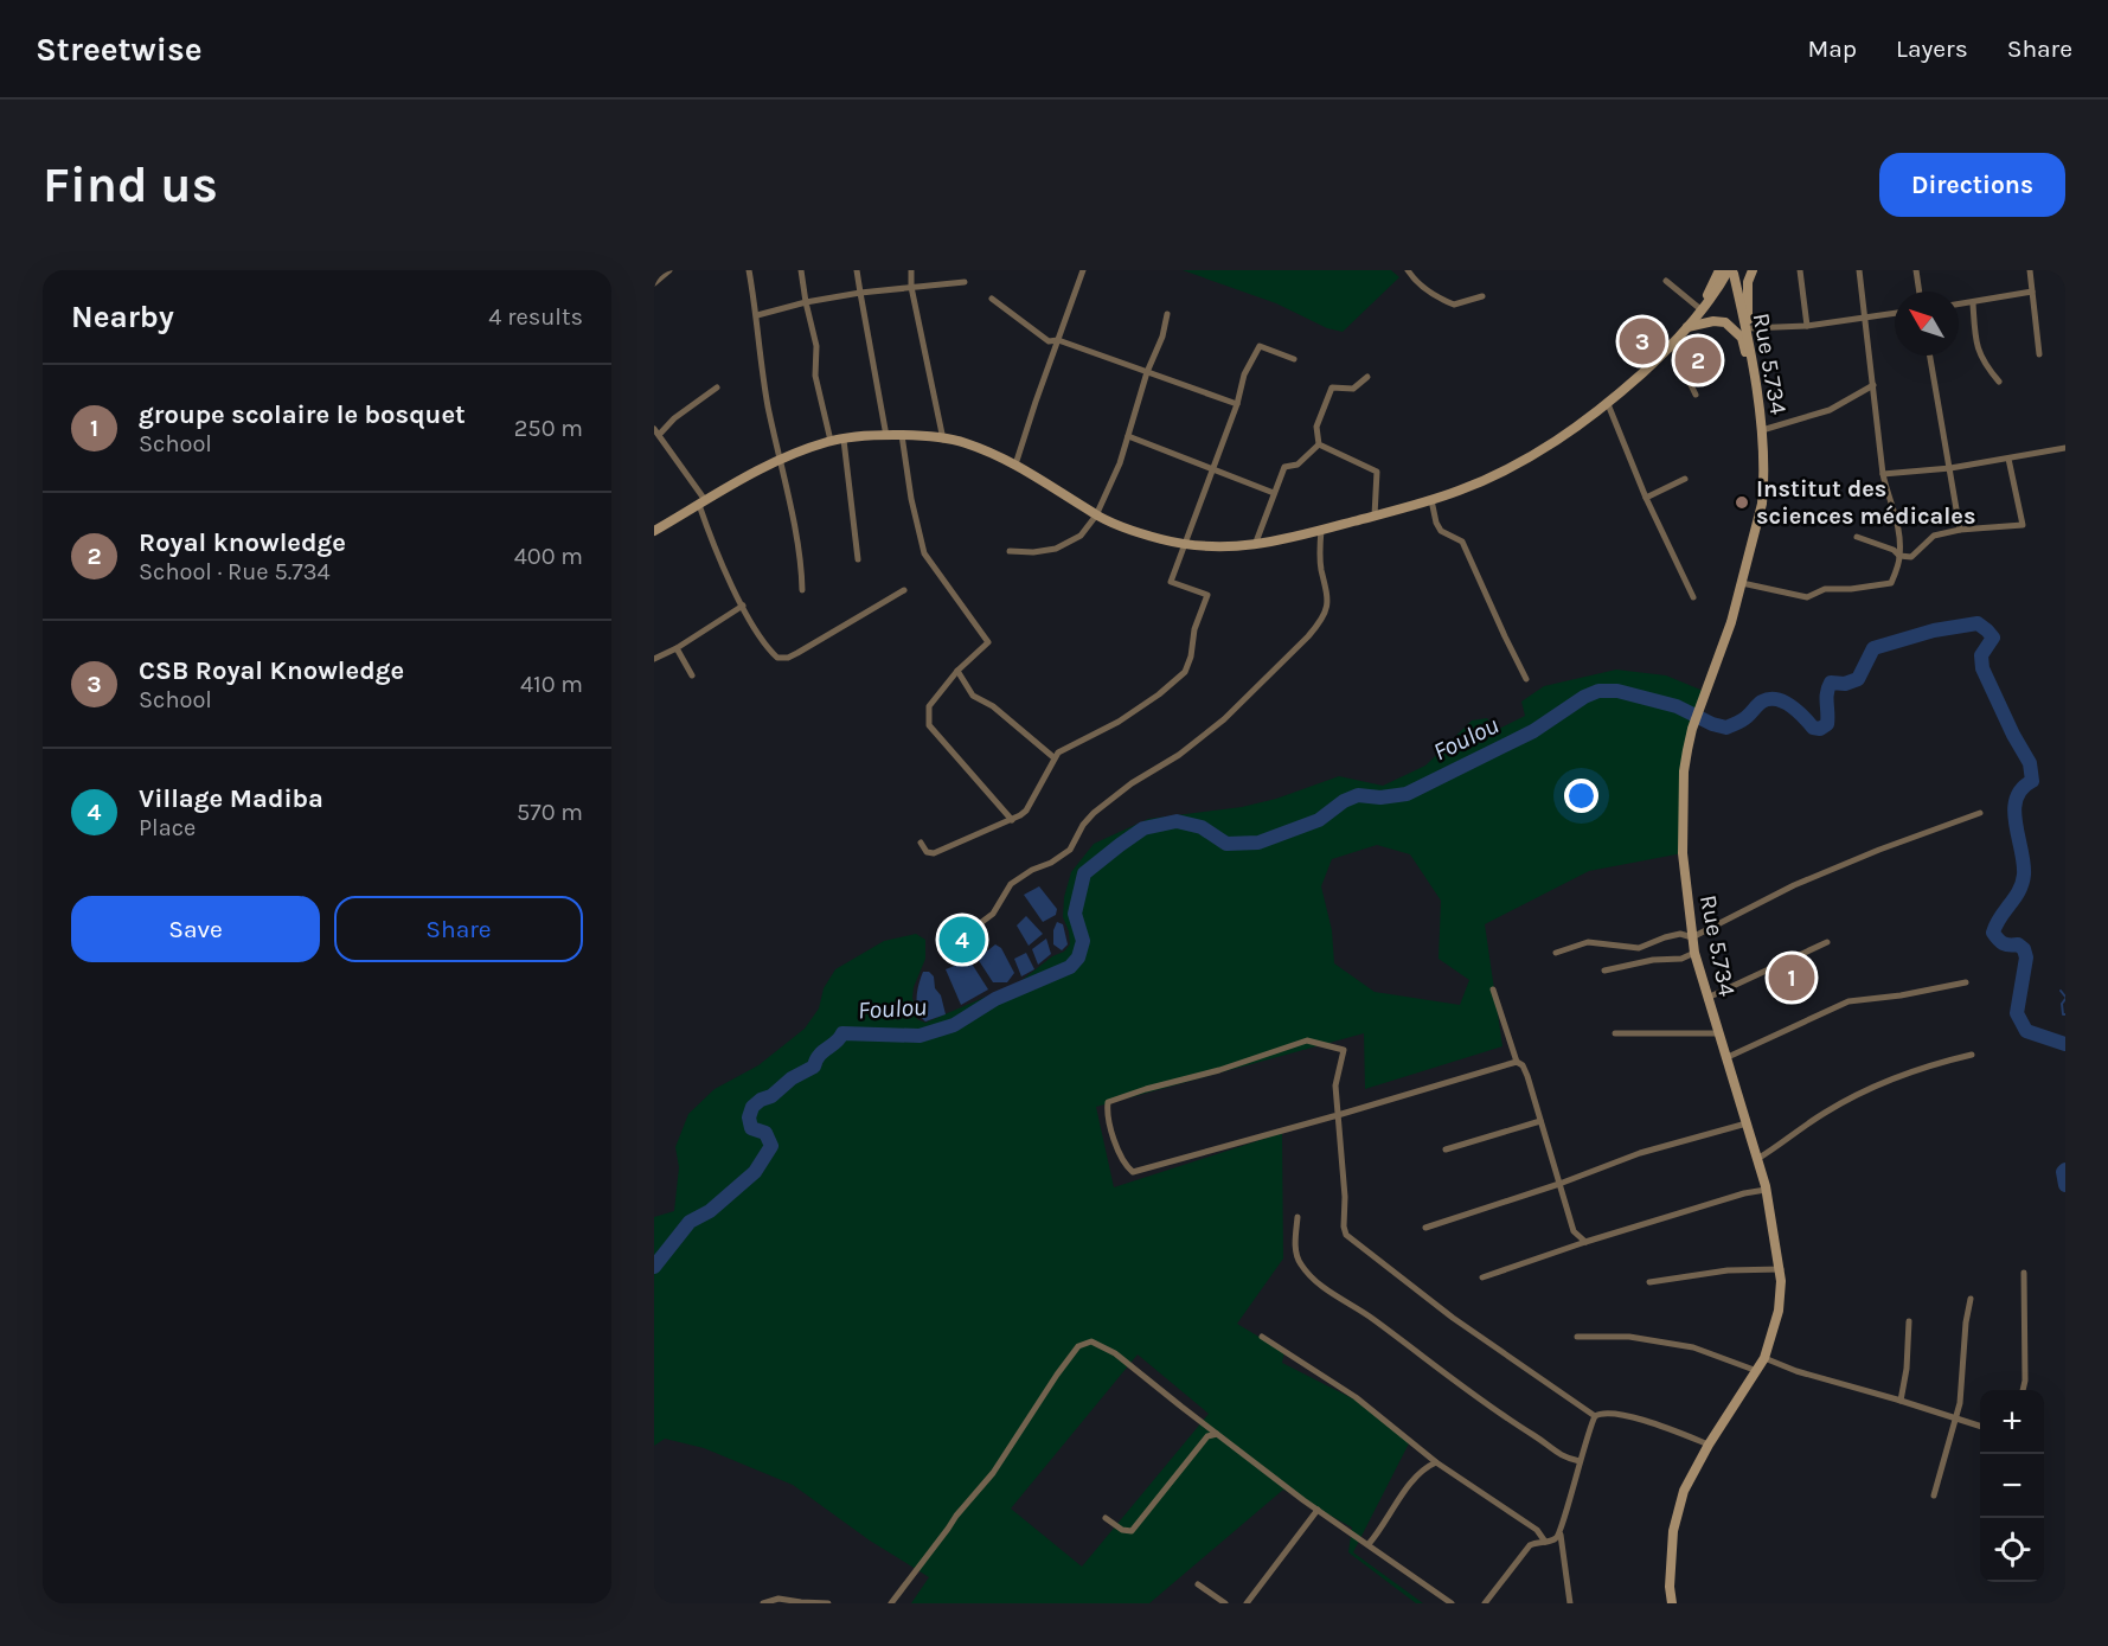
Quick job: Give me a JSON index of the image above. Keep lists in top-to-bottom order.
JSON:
{
  "streets": {
    "street": ["Rue 5.734"]
  },
  "water": ["Foulou"],
  "places": ["Institut des sciences médicales"],
  "north": "top left",
  "page": {
    "header": "Streetwise",
    "nav": ["Map", "Layers", "Share"],
    "buttons": [
      "Directions",
      ["Save", "Share"]
    ],
    "title": "Find us",
    "heading": ["Nearby", "4 results"],
    "pins": [
      "3",
      "2",
      "4",
      "1"
    ],
    "list": [
      {
        "mark": "1",
        "name": "groupe scolaire le bosquet",
        "note": "School",
        "value": "250 m"
      },
      {
        "mark": "2",
        "name": "Royal knowledge",
        "note": "School · Rue 5.734",
        "value": "400 m"
      },
      {
        "mark": "3",
        "name": "CSB Royal Knowledge",
        "note": "School",
        "value": "410 m"
      },
      {
        "mark": "4",
        "name": "Village Madiba",
        "note": "Place",
        "value": "570 m"
      }
    ],
    "map_buttons": ["+", "−"]
  }
}
